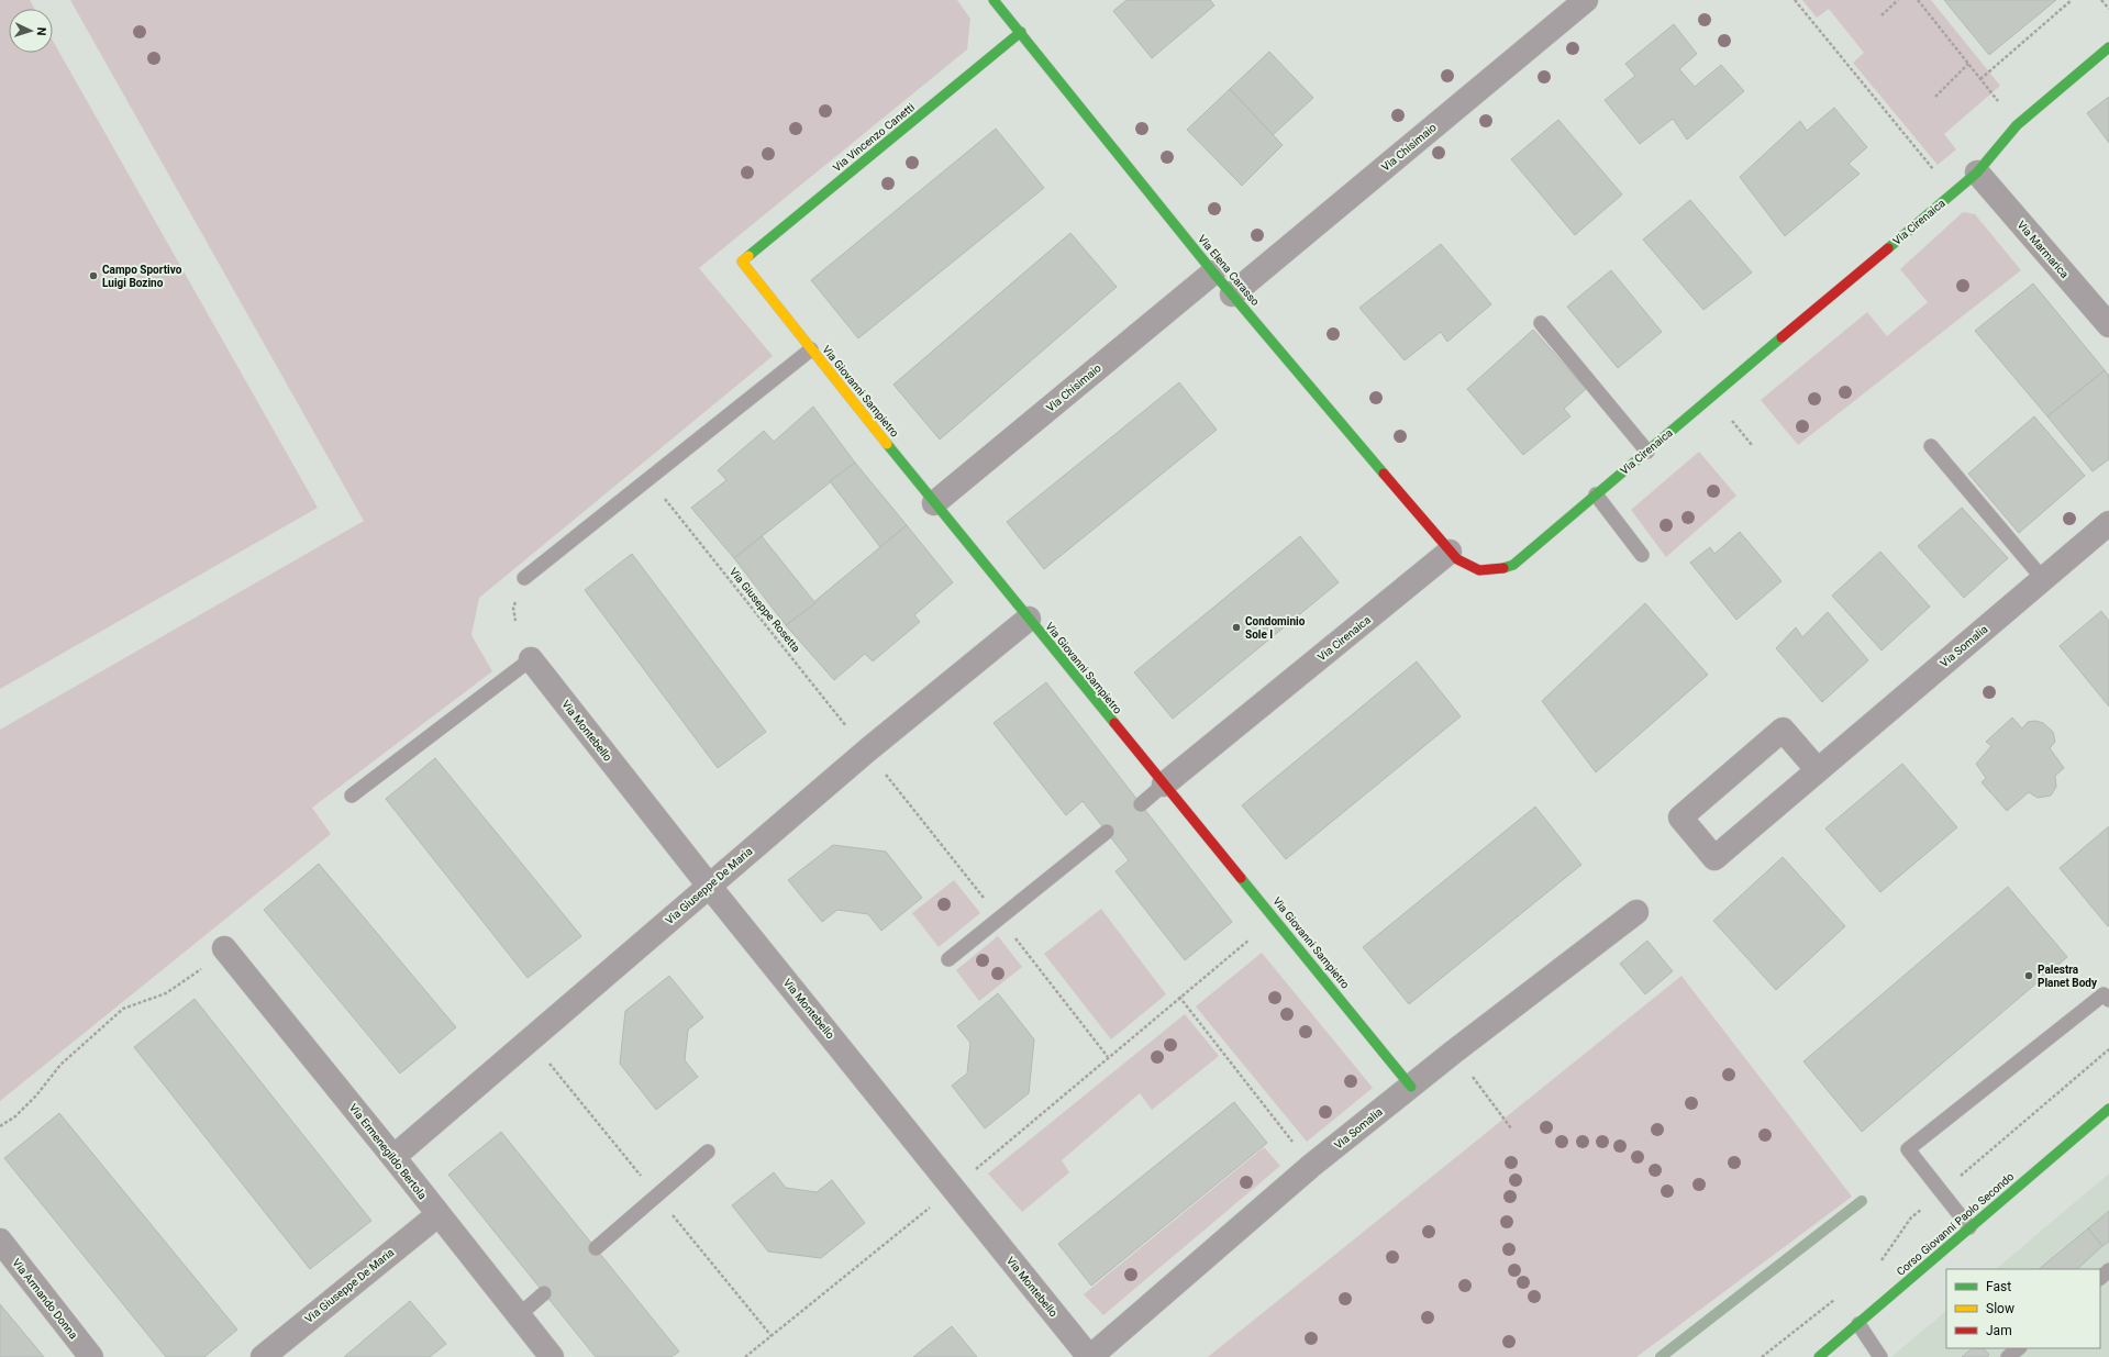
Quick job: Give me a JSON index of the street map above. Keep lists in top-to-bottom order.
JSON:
{
  "streets": {
    "street": [
      "Via Vincenzo Canetti",
      "Via Chisimaio",
      "Via Cirenaica",
      "Via Marmarica",
      "Via Elena Carasso",
      "Via Giovanni Sampietro",
      "Via Somalia",
      "Via Montebello",
      "Via Giuseppe De Maria",
      "Via Ermenegildo Bertola",
      "Corso Giovanni Paolo Secondo",
      "Via Armando Donna"
    ],
    "path": ["Via Giuseppe Rosetta"]
  },
  "crossings": [
    ["Via Vincenzo Canetti", "Via Elena Carasso"],
    ["Via Vincenzo Canetti", "Via Giovanni Sampietro"],
    ["Via Chisimaio", "Via Elena Carasso"],
    ["Via Chisimaio", "Via Giovanni Sampietro"],
    ["Via Cirenaica", "Via Marmarica"],
    ["Via Cirenaica", "Via Elena Carasso"],
    ["Via Cirenaica", "Via Giovanni Sampietro"],
    ["Via Giovanni Sampietro", "Via Somalia"],
    ["Via Giovanni Sampietro", "Via Giuseppe De Maria"],
    ["Via Giuseppe Rosetta", "Via Giuseppe De Maria"],
    ["Via Somalia", "Via Montebello"],
    ["Via Montebello", "Via Giuseppe De Maria"],
    ["Via Giuseppe De Maria", "Via Ermenegildo Bertola"]
  ],
  "places": ["Campo Sportivo Luigi Bozino", "Condominio Sole I", "Palestra Planet Body"],
  "legend": ["Fast", "Slow", "Jam"],
  "north": "right"
}
